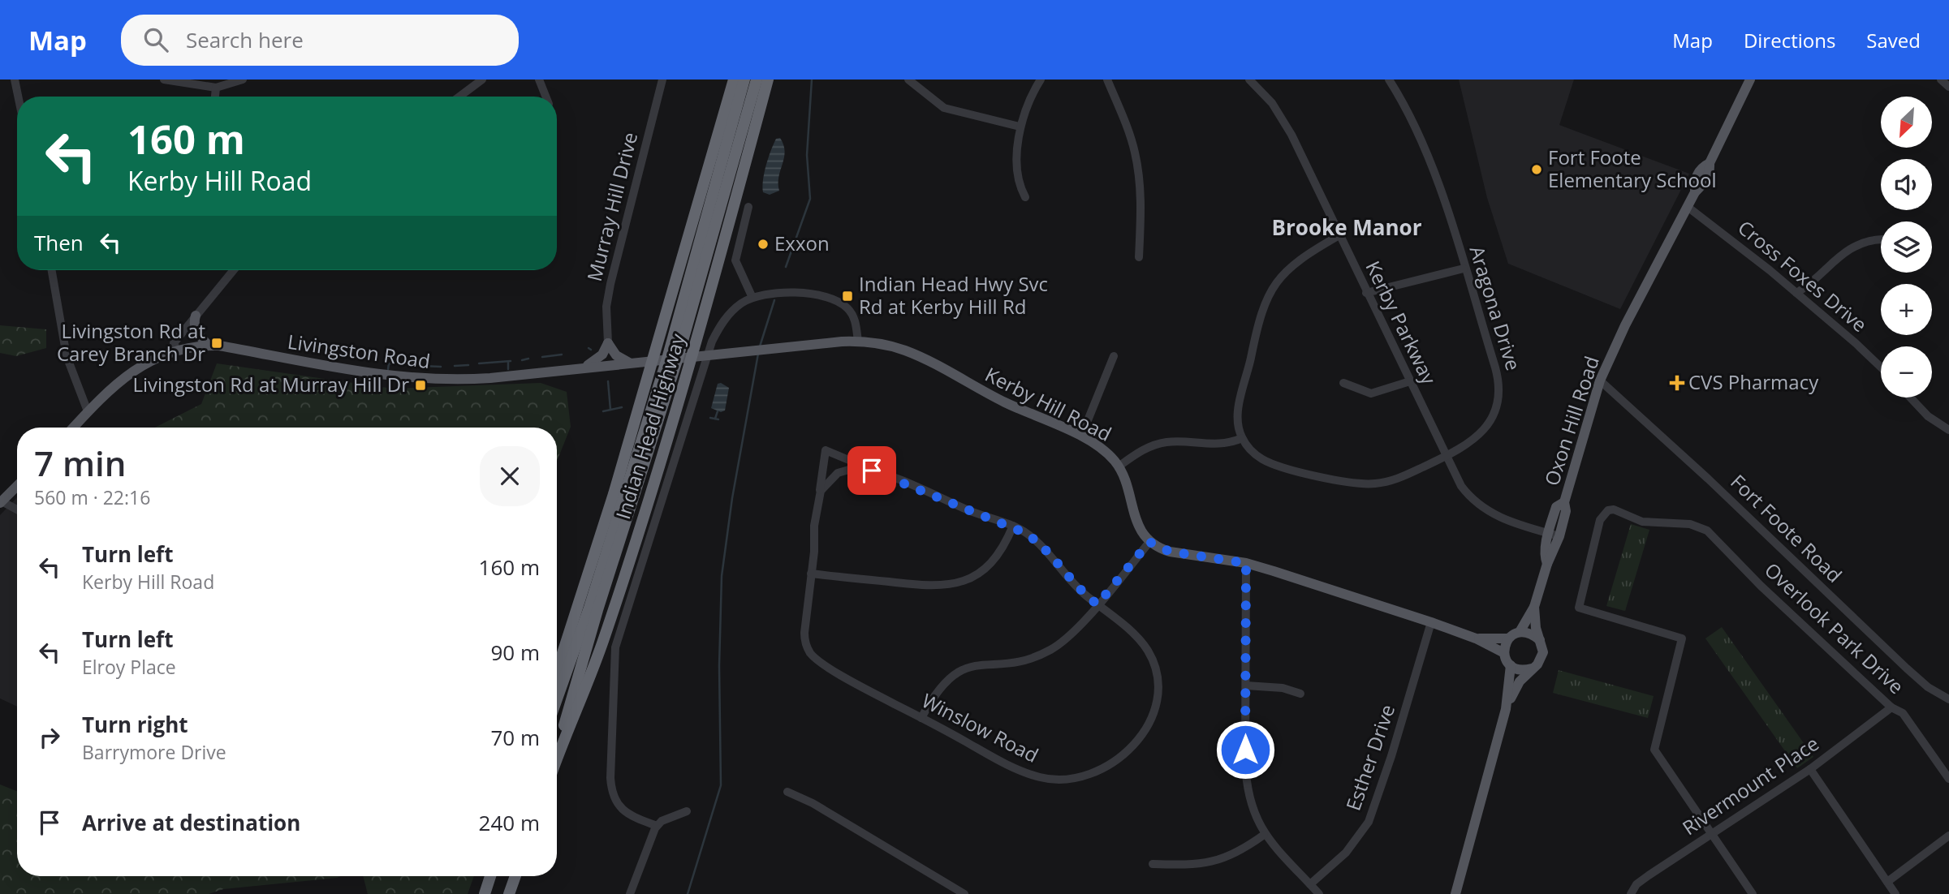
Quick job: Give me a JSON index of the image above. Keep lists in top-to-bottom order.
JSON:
{
  "streets": {
    "highway": ["Indian Head Highway"],
    "main road": ["Livingston Road", "Kerby Hill Road", "Oxon Hill Road"],
    "street": [
      "Murray Hill Drive",
      "Cross Foxes Drive",
      "Aragona Drive",
      "Kerby Parkway",
      "Fort Foote Road",
      "Overlook Park Drive",
      "Winslow Road",
      "Esther Drive",
      "Rivermount Place"
    ]
  },
  "crossings": [
    ["Cross Foxes Drive", "Oxon Hill Road"],
    ["Aragona Drive", "Kerby Parkway"],
    ["Kerby Parkway", "Oxon Hill Road"],
    ["Livingston Road", "Kerby Hill Road"],
    ["Oxon Hill Road", "Fort Foote Road"],
    ["Overlook Park Drive", "Rivermount Place"]
  ],
  "districts": ["Brooke Manor"],
  "places": {
    "other": ["Fort Foote Elementary School", "Exxon"],
    "transit": ["Indian Head Hwy Svc Rd at Kerby Hill Rd", "Livingston Rd at Carey Branch Dr", "Livingston Rd at Murray Hill Dr"],
    "health": ["CVS Pharmacy"]
  },
  "north": "bottom left",
  "page": {
    "header": "Map",
    "search": "Search here",
    "nav": ["Map", "Directions", "Saved"],
    "map_buttons": ["+", "−"],
    "turn": ["160 m", "Kerby Hill Road"],
    "then": "Then",
    "heading": ["7 min", "560 m · 22:16"],
    "list": [
      {
        "name": "Turn left",
        "note": "Kerby Hill Road",
        "value": "160 m"
      },
      {
        "name": "Turn left",
        "note": "Elroy Place",
        "value": "90 m"
      },
      {
        "name": "Turn right",
        "note": "Barrymore Drive",
        "value": "70 m"
      },
      {
        "name": "Arrive at destination",
        "value": "240 m"
      }
    ]
  }
}
